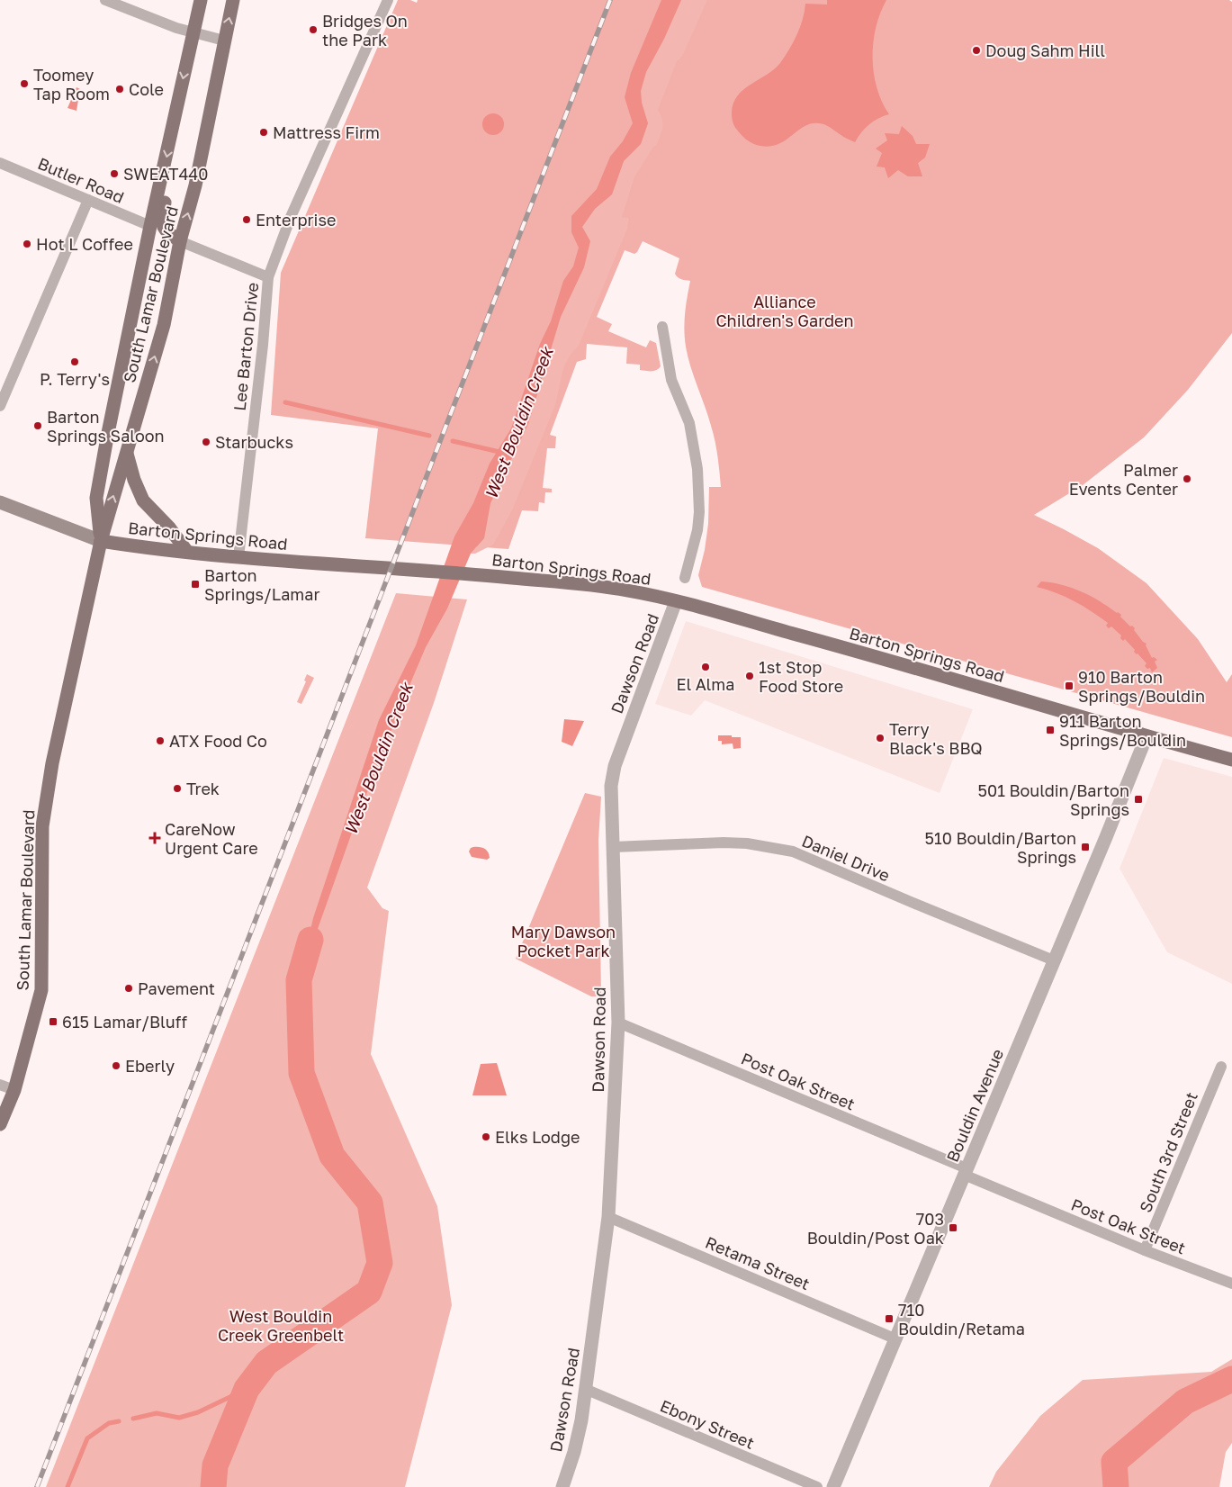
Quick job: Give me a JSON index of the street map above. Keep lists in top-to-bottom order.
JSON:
{
  "streets": {
    "main road": ["South Lamar Boulevard", "Barton Springs Road"],
    "street": [
      "Butler Road",
      "Lee Barton Drive",
      "Dawson Road",
      "Daniel Drive",
      "Post Oak Street",
      "Bouldin Avenue",
      "South 3rd Street",
      "Retama Street",
      "Ebony Street"
    ]
  },
  "crossings": [
    ["Butler Road", "South Lamar Boulevard"],
    ["South Lamar Boulevard", "Barton Springs Road"],
    ["Lee Barton Drive", "Barton Springs Road"],
    ["Barton Springs Road", "Dawson Road"],
    ["Barton Springs Road", "Bouldin Avenue"],
    ["Dawson Road", "Daniel Drive"],
    ["Dawson Road", "Post Oak Street"],
    ["Dawson Road", "Retama Street"],
    ["Dawson Road", "Ebony Street"],
    ["Daniel Drive", "Bouldin Avenue"],
    ["Post Oak Street", "Bouldin Avenue"],
    ["Post Oak Street", "South 3rd Street"],
    ["Bouldin Avenue", "Retama Street"]
  ],
  "water": ["West Bouldin Creek"],
  "parks": ["Alliance Children's Garden", "Mary Dawson Pocket Park", "West Bouldin Creek Greenbelt"],
  "places": {
    "other": [
      "Bridges On the Park",
      "Doug Sahm Hill",
      "Toomey Tap Room",
      "Cole",
      "Mattress Firm",
      "SWEAT440",
      "Enterprise",
      "Hot L Coffee",
      "P. Terry's",
      "Barton Springs Saloon",
      "Starbucks",
      "Palmer Events Center",
      "El Alma",
      "1st Stop Food Store",
      "Terry Black's BBQ",
      "ATX Food Co",
      "Trek",
      "Pavement",
      "Eberly",
      "Elks Lodge"
    ],
    "transit": [
      "Barton Springs/Lamar",
      "910 Barton Springs/Bouldin",
      "911 Barton Springs/Bouldin",
      "501 Bouldin/Barton Springs",
      "510 Bouldin/Barton Springs",
      "615 Lamar/Bluff",
      "703 Bouldin/Post Oak",
      "710 Bouldin/Retama"
    ],
    "health": ["CareNow Urgent Care"]
  }
}
